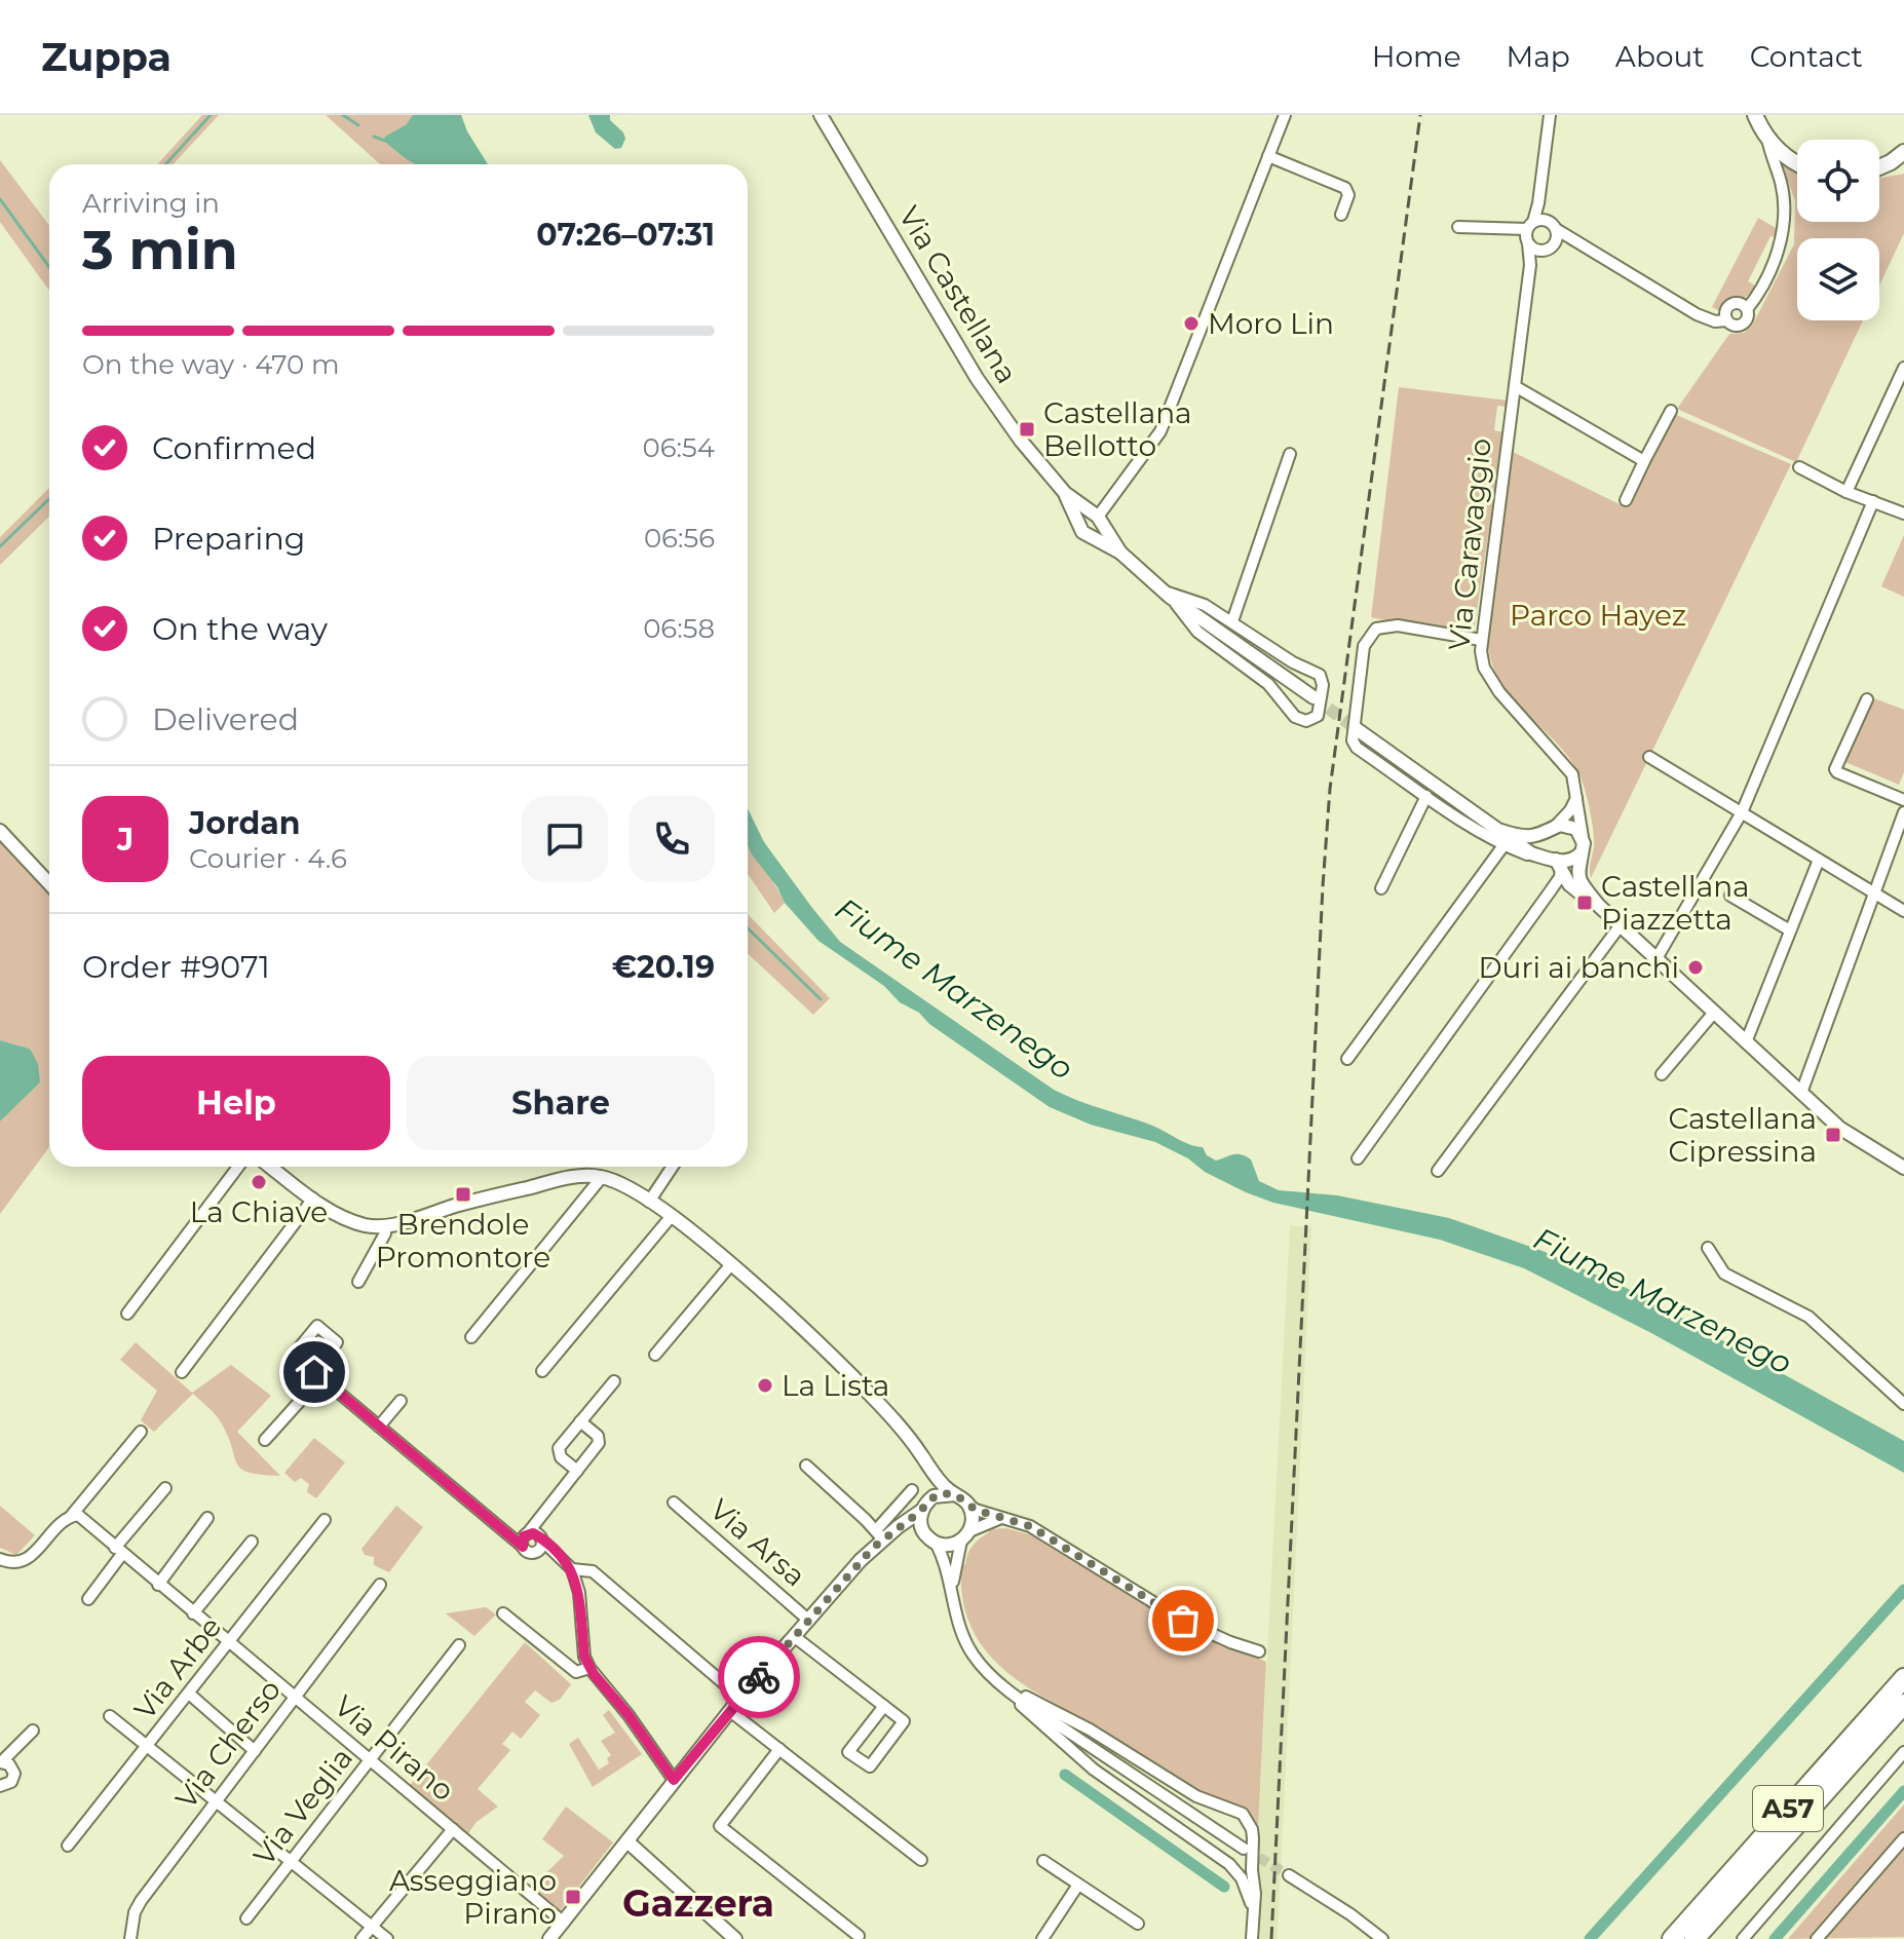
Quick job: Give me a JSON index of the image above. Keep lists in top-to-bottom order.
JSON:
{
  "streets": {
    "highway": ["A57"],
    "street": [
      "Via Castellana",
      "Via Caravaggio",
      "Via Arsa",
      "Via Arbe",
      "Via Cherso",
      "Via Pirano",
      "Via Veglia"
    ]
  },
  "crossings": [
    ["Via Arbe", "Via Pirano"],
    ["Via Cherso", "Via Pirano"],
    ["Via Pirano", "Via Veglia"]
  ],
  "districts": ["Gazzera"],
  "water": ["Fiume Marzenego"],
  "parks": ["Parco Hayez"],
  "places": {
    "other": [
      "Moro Lin",
      "Duri ai banchi",
      "La Chiave",
      "La Lista"
    ],
    "transit": [
      "Castellana Bellotto",
      "Castellana Piazzetta",
      "Castellana Cipressina",
      "Brendole Promontore",
      "Asseggiano Pirano"
    ]
  },
  "page": {
    "header": "Zuppa",
    "nav": [
      "Home",
      "Map",
      "About",
      "Contact"
    ],
    "heading": ["3 min", "Arriving in", "07:26–07:31"],
    "panel": [
      "Jordan",
      "Courier · 4.6",
      "Order #9071",
      "€20.19"
    ],
    "bar": "On the way · 470 m",
    "list": [
      ["Confirmed", "06:54"],
      ["Preparing", "06:56"],
      ["On the way", "06:58"],
      "Delivered"
    ],
    "round": "J",
    "buttons": ["Help", "Share"]
  }
}
